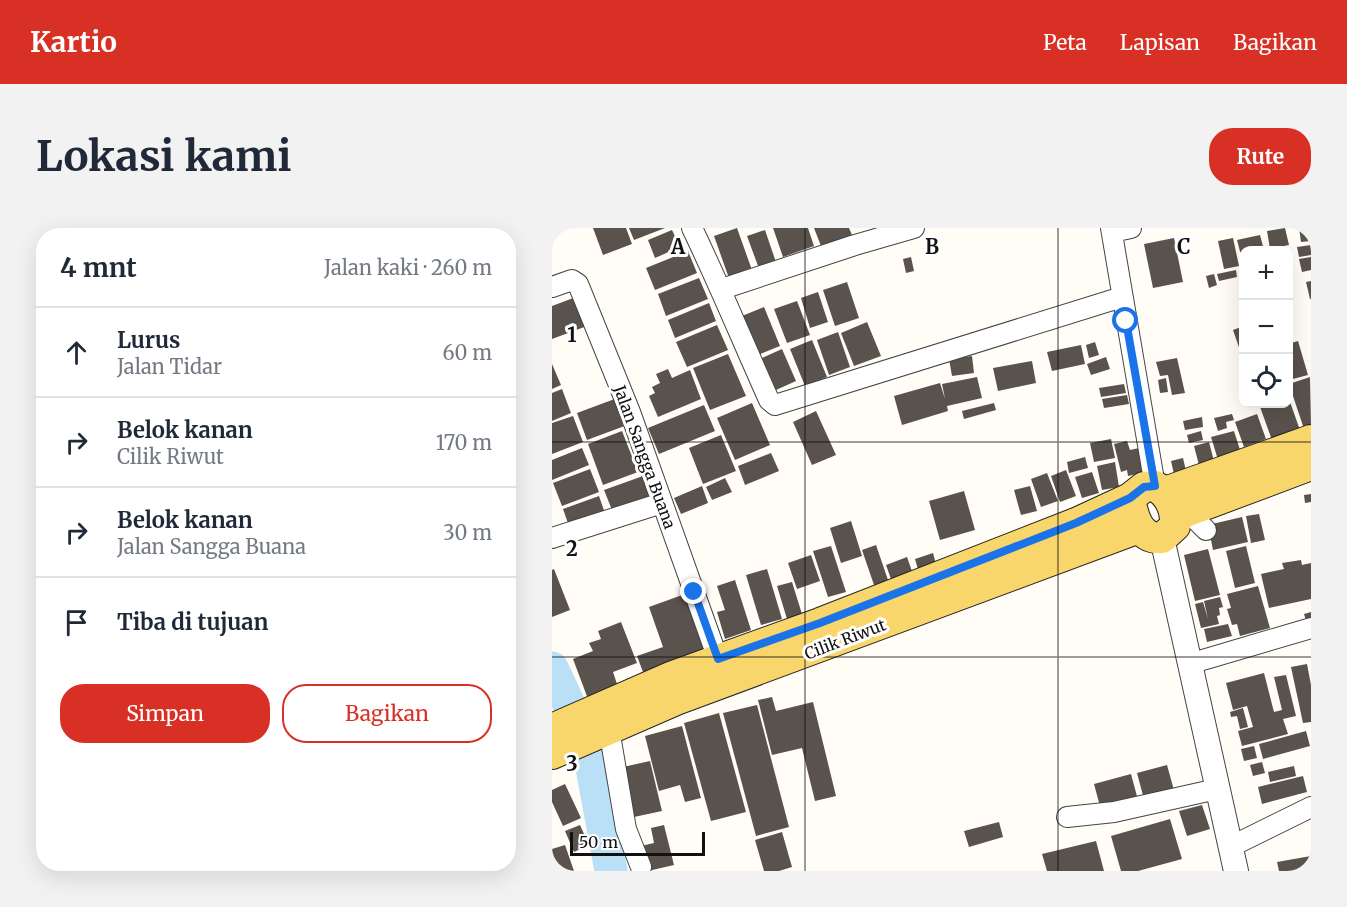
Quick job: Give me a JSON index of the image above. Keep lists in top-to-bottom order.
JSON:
{
  "streets": {
    "main road": ["Cilik Riwut"],
    "street": ["Jalan Sangga Buana"]
  },
  "crossings": [
    ["Jalan Sangga Buana", "Cilik Riwut"]
  ],
  "scale_bar": "50 m",
  "page": {
    "header": "Kartio",
    "nav": ["Peta", "Lapisan", "Bagikan"],
    "buttons": [
      "Rute",
      ["Simpan", "Bagikan"]
    ],
    "title": "Lokasi kami",
    "heading": ["4 mnt", "Jalan kaki · 260 m"],
    "map_buttons": ["+", "−"],
    "list": [
      ["Lurus", "Jalan Tidar", "60 m"],
      ["Belok kanan", "Cilik Riwut", "170 m"],
      ["Belok kanan", "Jalan Sangga Buana", "30 m"],
      "Tiba di tujuan"
    ],
    "scale": "50 m"
  },
  "grid": {
    "columns": ["A", "B", "C"],
    "rows": ["1", "2", "3"]
  }
}
